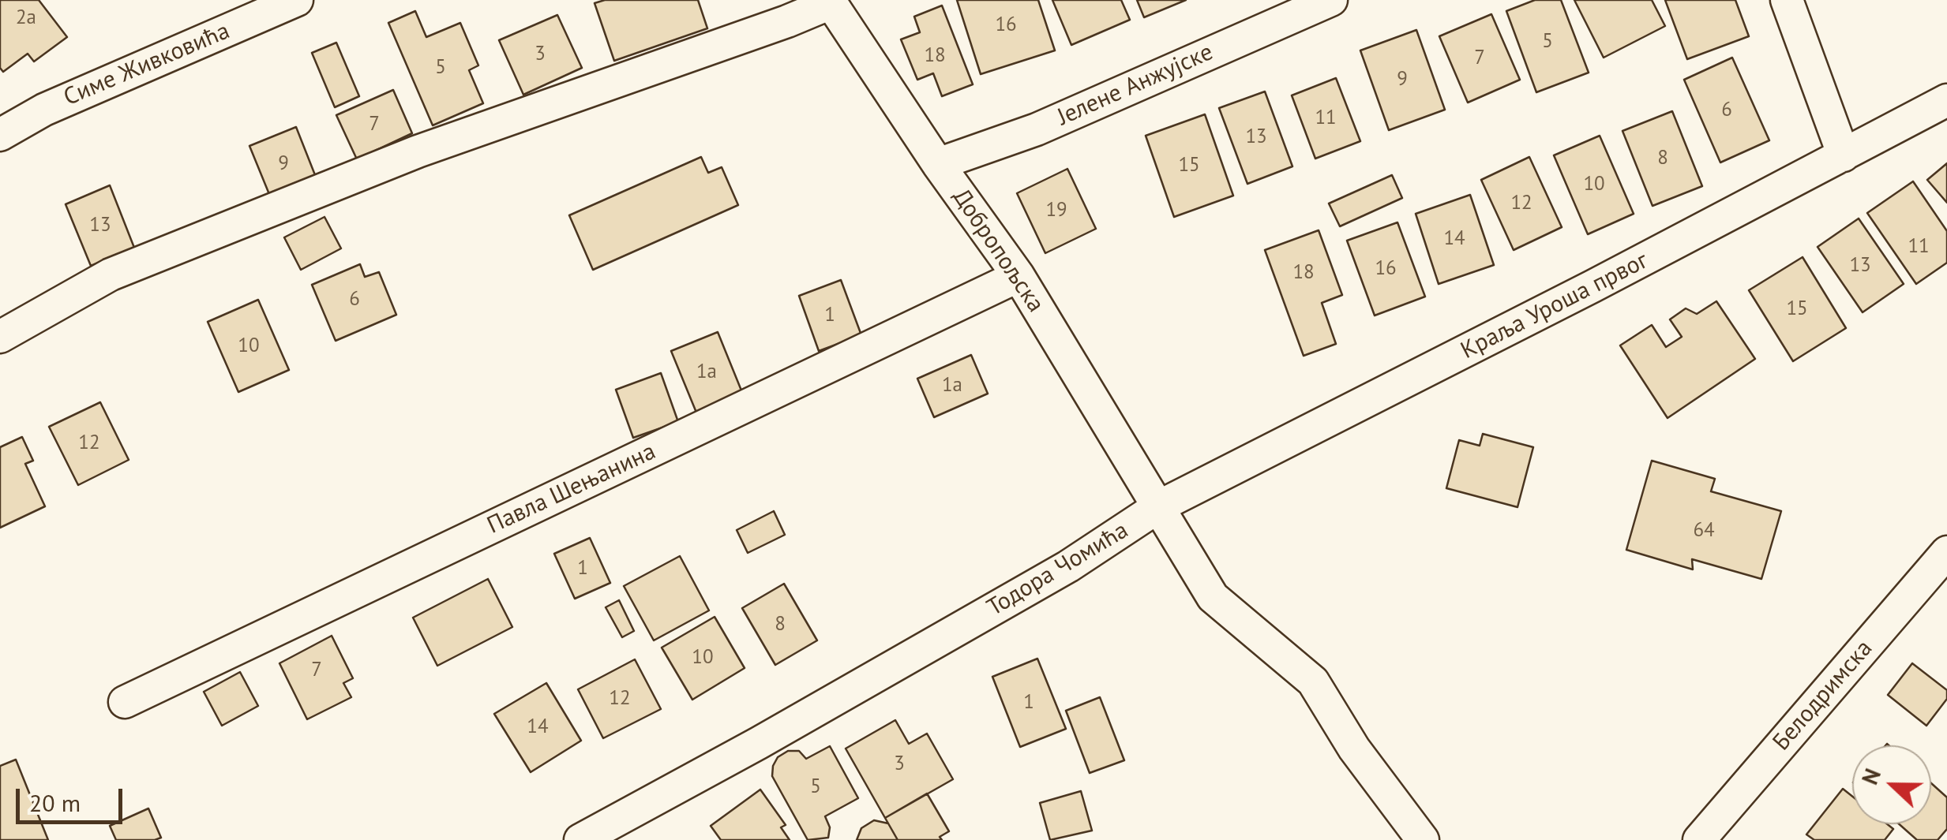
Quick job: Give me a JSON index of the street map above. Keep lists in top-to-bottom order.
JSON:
{
  "streets": {
    "street": [
      "Симе Живковића",
      "Јелене Анжујске",
      "Добропољска",
      "Краља Уроша првог",
      "Павла Шењанина",
      "Тодора Чомића",
      "Белодримска"
    ]
  },
  "crossings": [
    ["Јелене Анжујске", "Добропољска"],
    ["Добропољска", "Краља Уроша првог"],
    ["Добропољска", "Павла Шењанина"],
    ["Добропољска", "Тодора Чомића"],
    ["Краља Уроша првог", "Тодора Чомића"]
  ],
  "house_numbers": [
    "2a",
    "16",
    "5",
    "3",
    "18",
    "7",
    "5",
    "9",
    "6",
    "11",
    "7",
    "13",
    "8",
    "9",
    "15",
    "10",
    "12",
    "19",
    "13",
    "14",
    "11",
    "13",
    "16",
    "18",
    "6",
    "15",
    "1",
    "10",
    "1a",
    "1a",
    "12",
    "64",
    "1",
    "8",
    "10",
    "7",
    "12",
    "1",
    "14",
    "3",
    "5"
  ],
  "scale_bar": "20 m",
  "north": "left"
}
